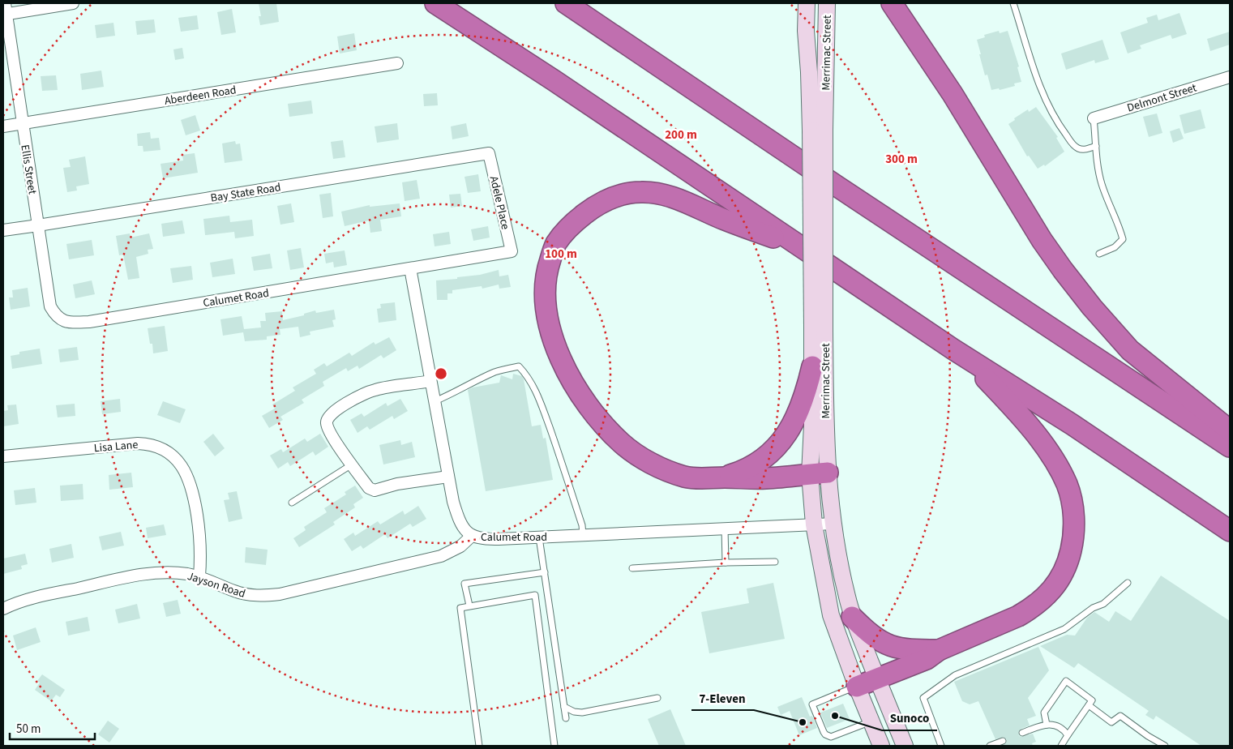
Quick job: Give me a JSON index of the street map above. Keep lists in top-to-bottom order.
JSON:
{
  "streets": {
    "main road": ["Merrimac Street"],
    "street": [
      "Aberdeen Road",
      "Delmont Street",
      "Ellis Street",
      "Bay State Road",
      "Adele Place",
      "Calumet Road",
      "Lisa Lane",
      "Jayson Road"
    ]
  },
  "crossings": [
    ["Merrimac Street", "Calumet Road"],
    ["Aberdeen Road", "Ellis Street"],
    ["Ellis Street", "Bay State Road"],
    ["Ellis Street", "Calumet Road"],
    ["Bay State Road", "Adele Place"],
    ["Adele Place", "Calumet Road"],
    ["Calumet Road", "Jayson Road"],
    ["Lisa Lane", "Jayson Road"]
  ],
  "places": ["Sunoco", "7-Eleven"],
  "scale_bar": "50 m",
  "rings": ["200 m", "300 m", "100 m"]
}
